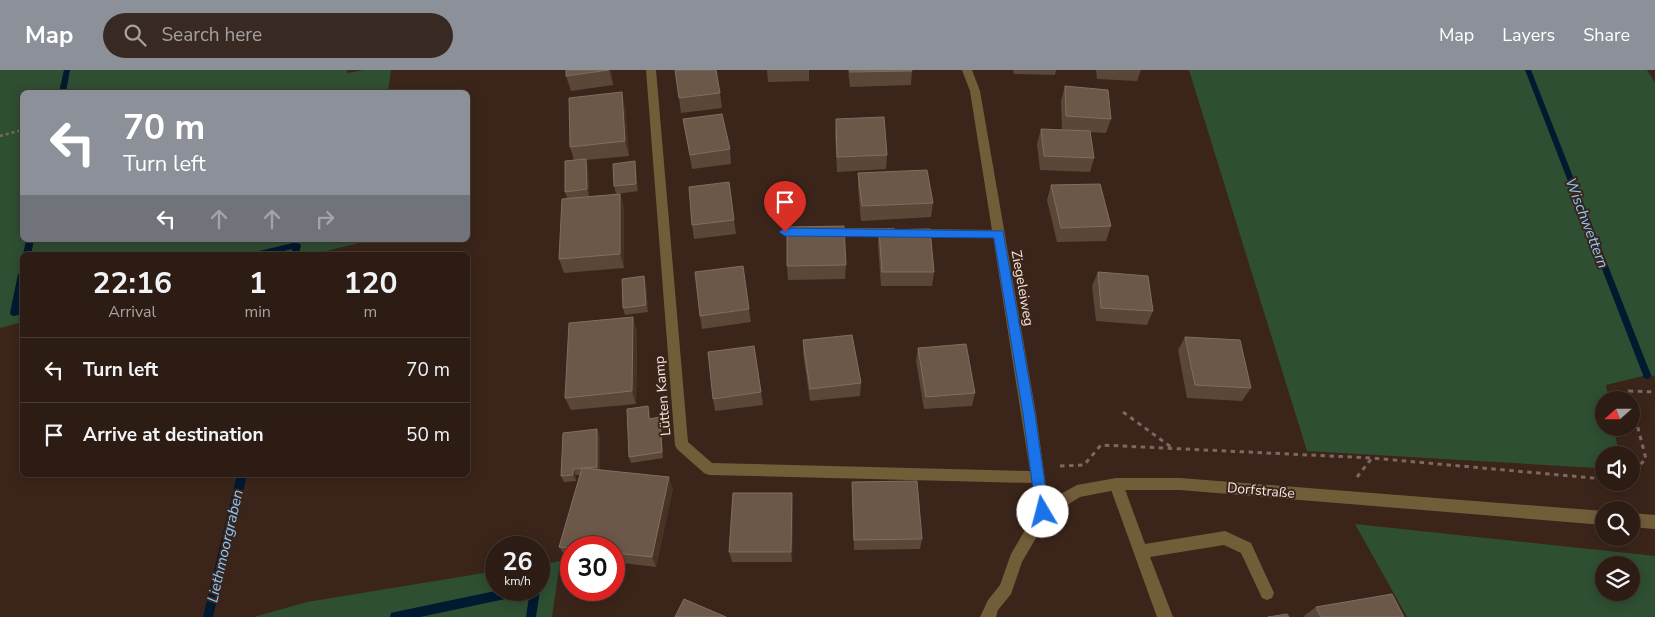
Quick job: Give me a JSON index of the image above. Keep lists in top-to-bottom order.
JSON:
{
  "streets": {
    "street": ["Ziegeleiweg", "Lütten Kamp", "Dorfstraße"]
  },
  "crossings": [
    ["Ziegeleiweg", "Lütten Kamp"],
    ["Ziegeleiweg", "Dorfstraße"]
  ],
  "water": ["Wischwettern", "Liethmoorgraben"],
  "north": "left",
  "page": {
    "header": "Map",
    "search": "Search here",
    "nav": ["Map", "Layers", "Share"],
    "turn": ["70 m", "Turn left"],
    "eta": [
      "22:16",
      "Arrival",
      "1",
      "min",
      "120",
      "m"
    ],
    "list": [
      {
        "name": "Turn left",
        "value": "70 m"
      },
      {
        "name": "Arrive at destination",
        "value": "50 m"
      }
    ],
    "speed": "26 km/h",
    "limit": "30"
  }
}
